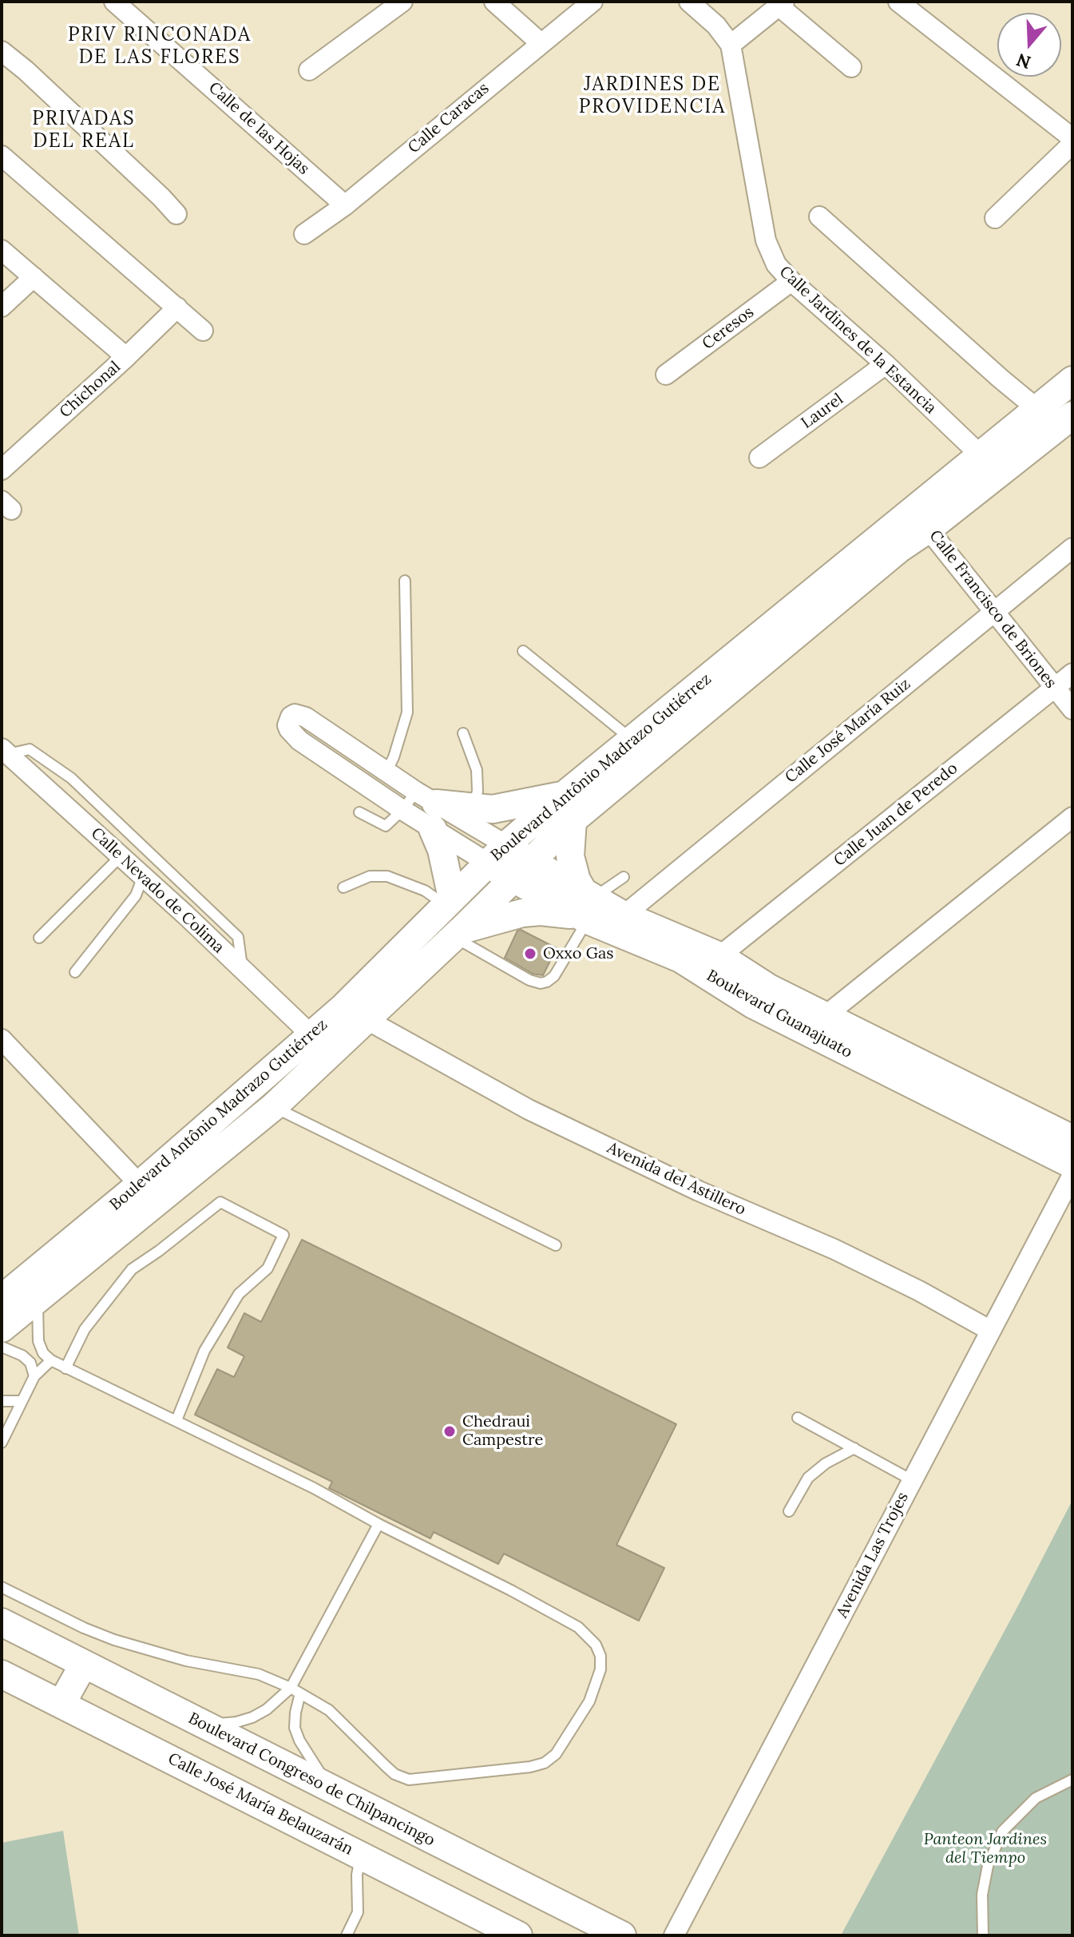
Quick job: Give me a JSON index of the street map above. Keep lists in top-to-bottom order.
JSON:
{
  "streets": {
    "street": [
      "Calle Caracas",
      "Calle de las Hojas",
      "Ceresos",
      "Calle Jardines de la Estancia",
      "Chichonal",
      "Laurel",
      "Calle Francisco de Briones",
      "Calle José María Ruiz",
      "Boulevard Antônio Madrazo Gutiérrez",
      "Calle Juan de Peredo",
      "Calle Nevado de Colima",
      "Boulevard Guanajuato",
      "Avenida del Astillero",
      "Avenida Las Trojes",
      "Boulevard Congreso de Chilpancingo",
      "Calle José María Belauzarán"
    ]
  },
  "crossings": [
    ["Calle Caracas", "Calle de las Hojas"],
    ["Ceresos", "Calle Jardines de la Estancia"],
    ["Calle Jardines de la Estancia", "Laurel"],
    ["Calle Jardines de la Estancia", "Boulevard Antônio Madrazo Gutiérrez"],
    ["Calle Francisco de Briones", "Calle José María Ruiz"],
    ["Calle Francisco de Briones", "Boulevard Antônio Madrazo Gutiérrez"],
    ["Calle Francisco de Briones", "Calle Juan de Peredo"],
    ["Calle José María Ruiz", "Boulevard Guanajuato"],
    ["Boulevard Antônio Madrazo Gutiérrez", "Calle Nevado de Colima"],
    ["Boulevard Antônio Madrazo Gutiérrez", "Boulevard Guanajuato"],
    ["Boulevard Antônio Madrazo Gutiérrez", "Avenida del Astillero"],
    ["Calle Juan de Peredo", "Boulevard Guanajuato"],
    ["Boulevard Guanajuato", "Avenida Las Trojes"],
    ["Avenida del Astillero", "Avenida Las Trojes"]
  ],
  "districts": ["PRIV RINCONADA DE LAS FLORES", "JARDINES DE PROVIDENCIA", "PRIVADAS DEL REAL"],
  "parks": ["Panteon Jardines del Tiempo"],
  "places": ["Oxxo Gas", "Chedraui Campestre"],
  "north": "bottom"
}
